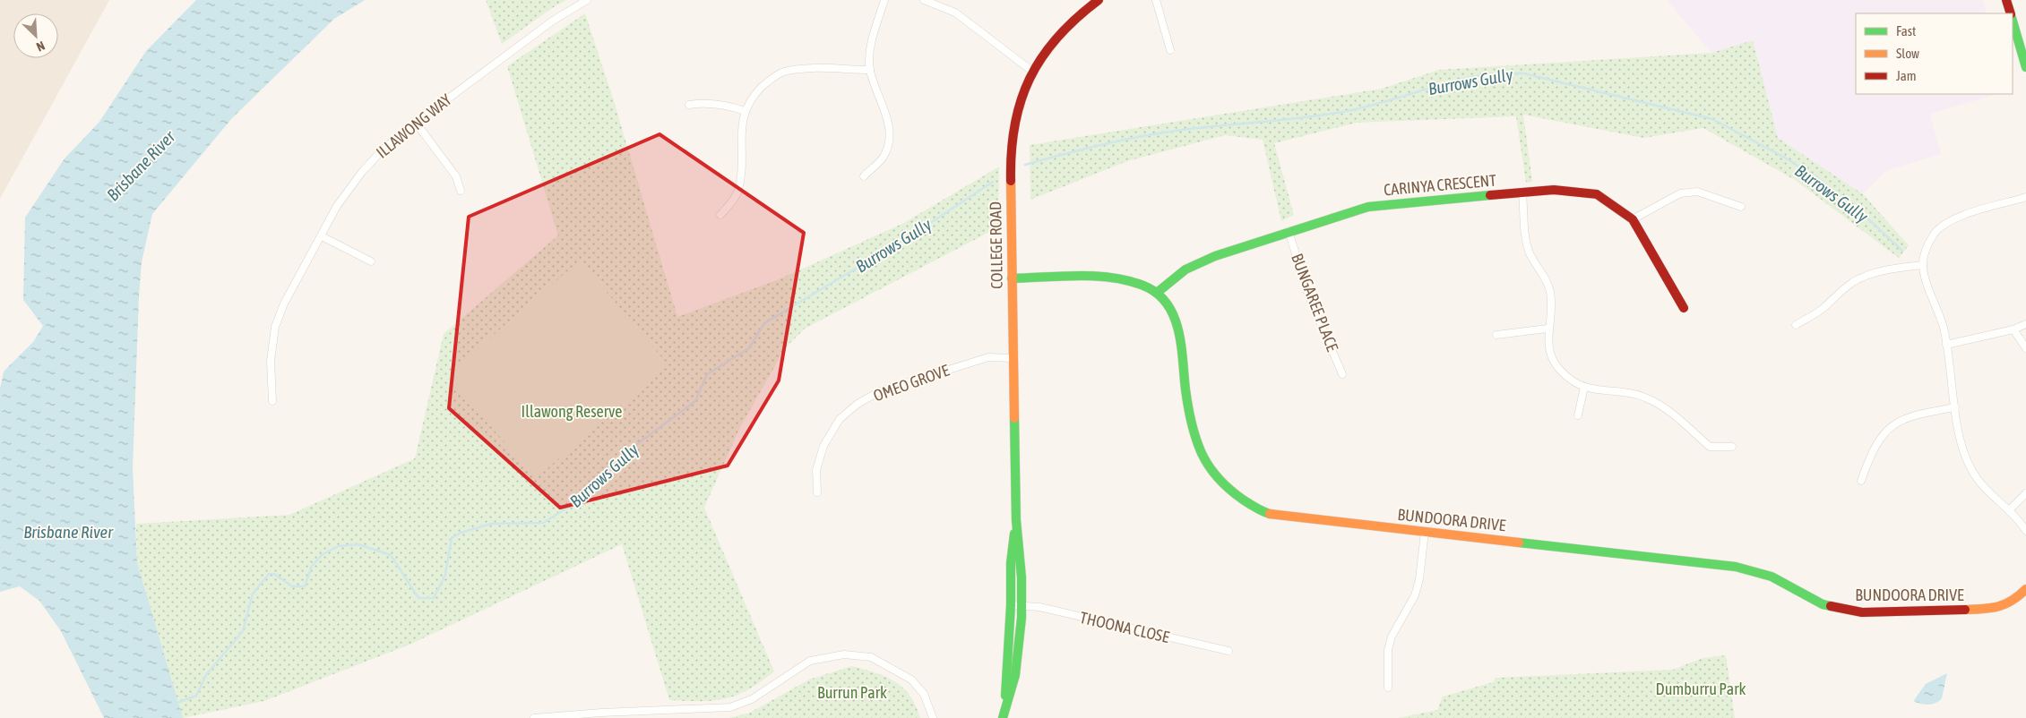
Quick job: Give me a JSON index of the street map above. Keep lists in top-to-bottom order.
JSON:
{
  "streets": {
    "street": [
      "ILLAWONG WAY",
      "CARINYA CRESCENT",
      "COLLEGE ROAD",
      "BUNGAREE PLACE",
      "OMEO GROVE",
      "BUNDOORA DRIVE",
      "THOONA CLOSE"
    ]
  },
  "crossings": [
    ["CARINYA CRESCENT", "BUNGAREE PLACE"],
    ["CARINYA CRESCENT", "BUNDOORA DRIVE"],
    ["COLLEGE ROAD", "OMEO GROVE"],
    ["COLLEGE ROAD", "BUNDOORA DRIVE"],
    ["COLLEGE ROAD", "THOONA CLOSE"]
  ],
  "water": ["Burrows Gully", "Brisbane River"],
  "parks": ["Illawong Reserve", "Dumburru Park", "Burrun Park"],
  "legend": ["Fast", "Slow", "Jam"],
  "north": "bottom right"
}
